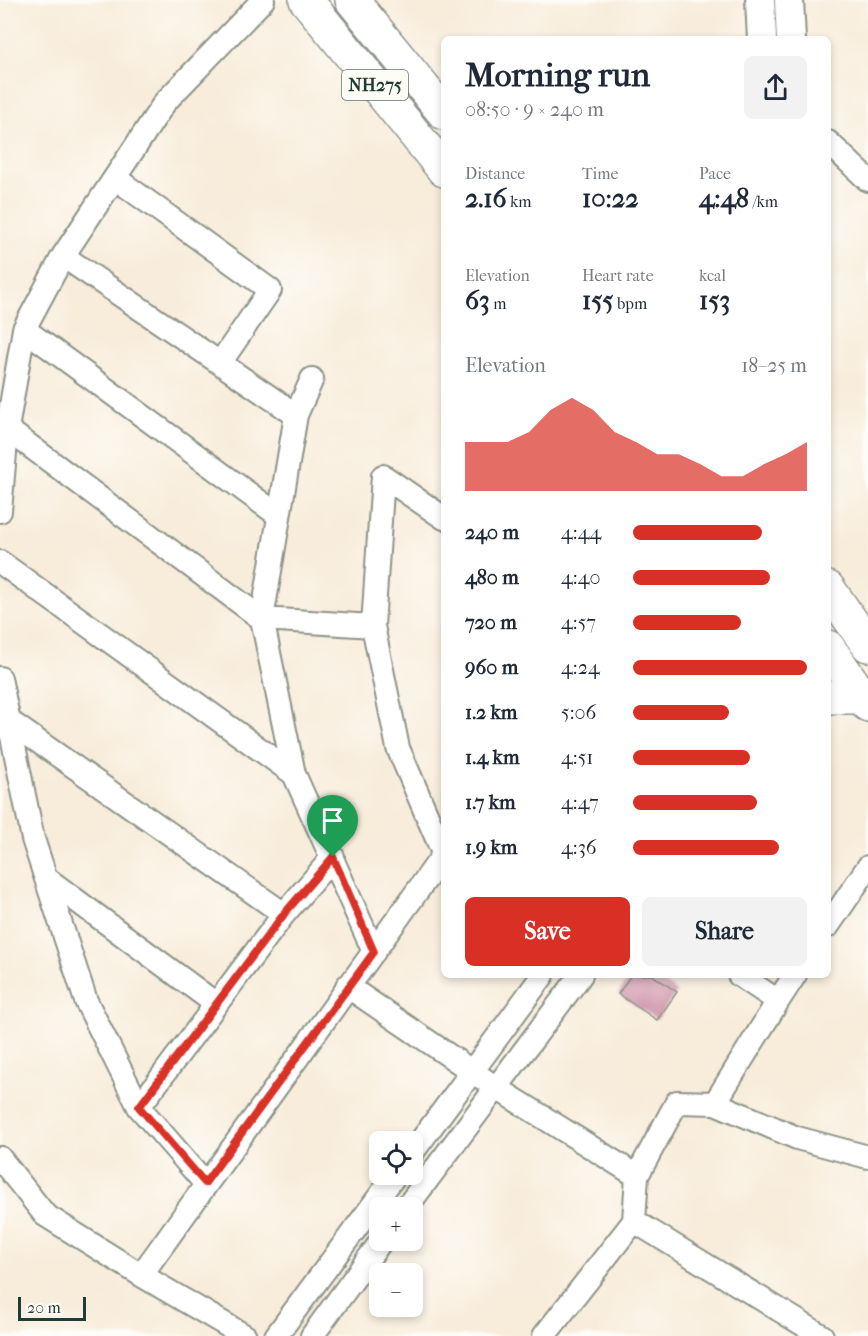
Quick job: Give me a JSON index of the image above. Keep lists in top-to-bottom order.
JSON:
{
  "streets": {
    "highway": ["NH275"]
  },
  "scale_bar": "20 m",
  "page": {
    "heading": ["Morning run", "08:50 · 9 × 240 m"],
    "stats": [
      ["Distance", "2.16 km"],
      ["Time", "10:22"],
      ["Pace", "4:48 /km"],
      ["Elevation", "63 m"],
      ["Heart rate", "155 bpm"],
      ["kcal", "153"]
    ],
    "chart": ["Elevation", "18–25 m"],
    "list": [
      {
        "name": "240 m",
        "note": "4:44"
      },
      {
        "name": "480 m",
        "note": "4:40"
      },
      {
        "name": "720 m",
        "note": "4:57"
      },
      {
        "name": "960 m",
        "note": "4:24"
      },
      {
        "name": "1.2 km",
        "note": "5:06"
      },
      {
        "name": "1.4 km",
        "note": "4:51"
      },
      {
        "name": "1.7 km",
        "note": "4:47"
      },
      {
        "name": "1.9 km",
        "note": "4:36"
      }
    ],
    "buttons": ["Save", "Share"],
    "map_buttons": ["+", "−"],
    "scale": "20 m"
  }
}
